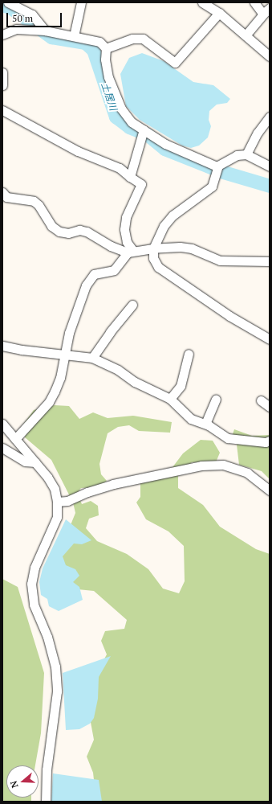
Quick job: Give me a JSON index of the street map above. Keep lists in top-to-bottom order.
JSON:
{
  "water": ["土居川"],
  "scale_bar": "50 m",
  "north": "left"
}
